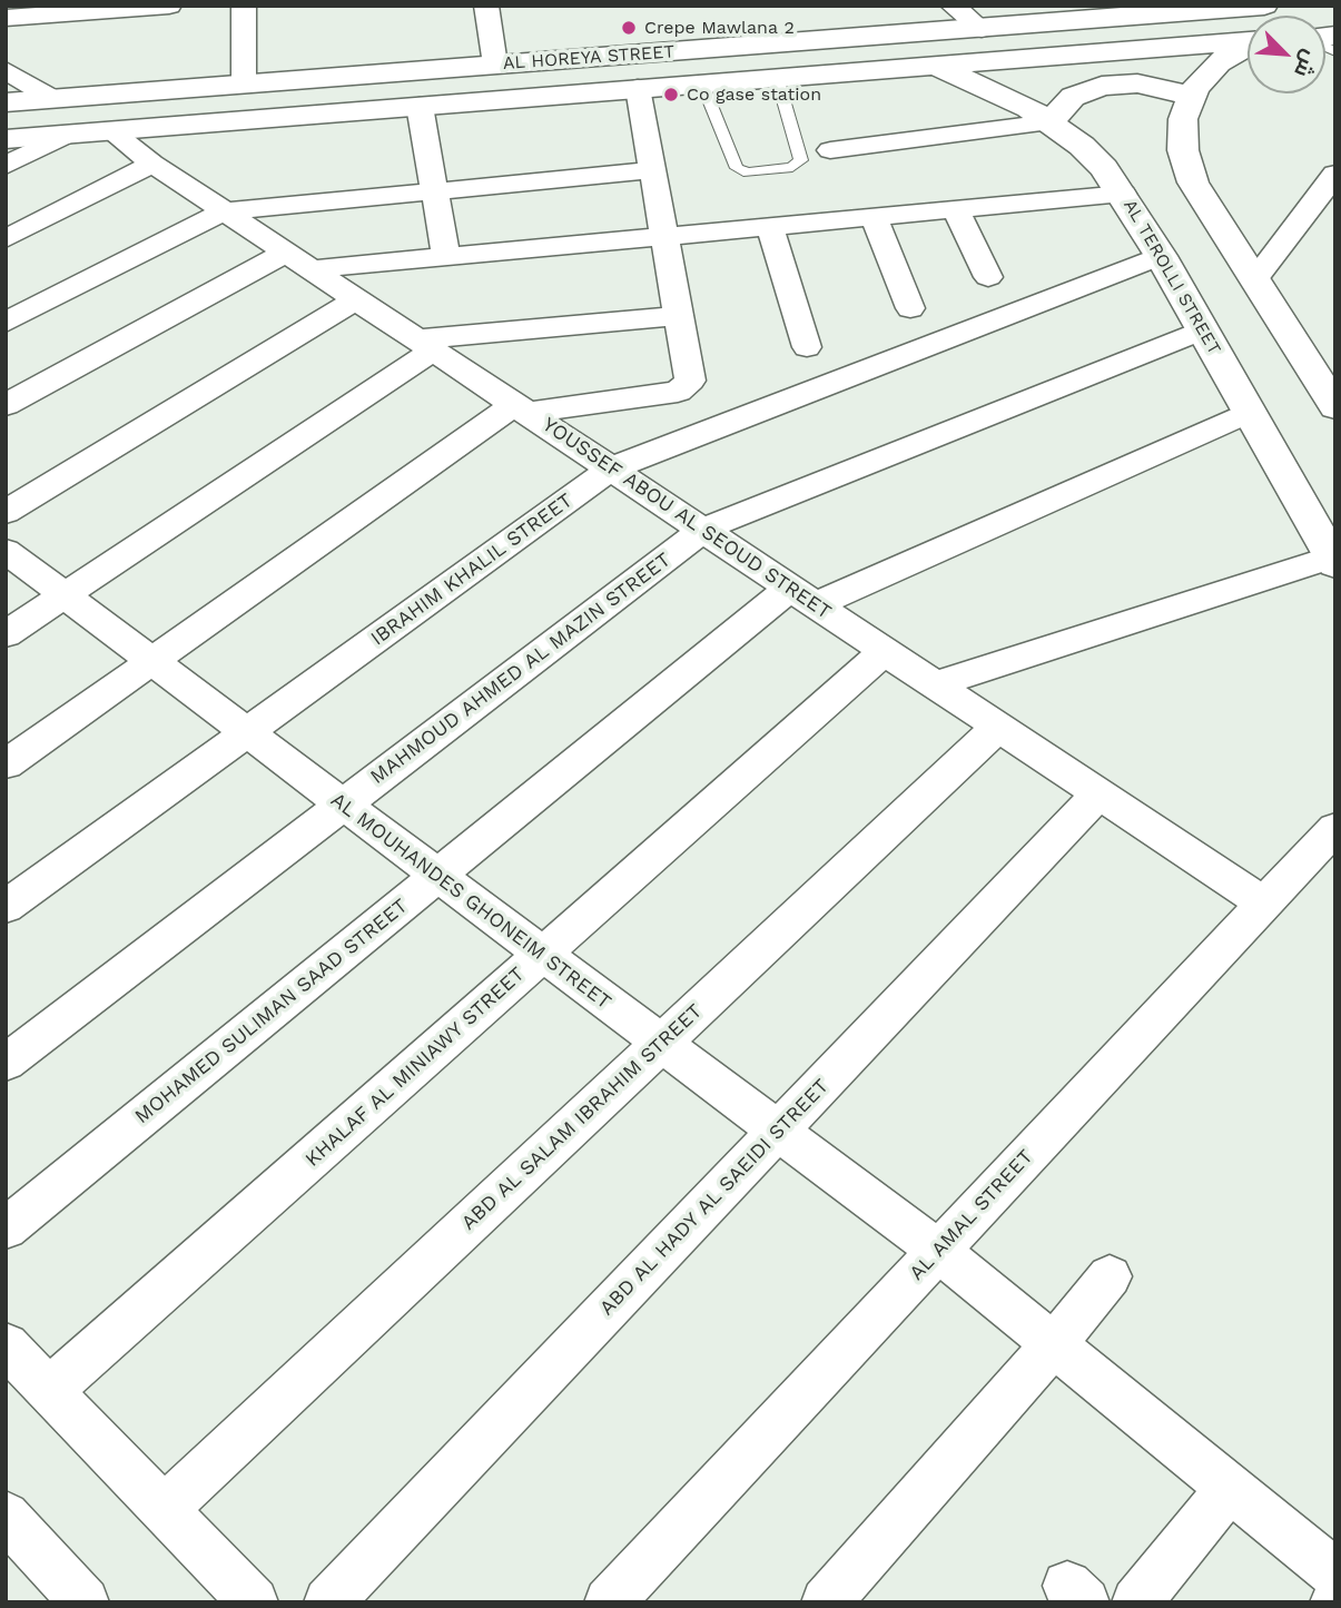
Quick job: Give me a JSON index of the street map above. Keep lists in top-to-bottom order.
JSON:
{
  "streets": {
    "main road": ["AL HOREYA STREET", "AL TEROLLI STREET"],
    "street": [
      "YOUSSEF ABOU AL SEOUD STREET",
      "IBRAHIM KHALIL STREET",
      "MAHMOUD AHMED AL MAZIN STREET",
      "AL MOUHANDES GHONEIM STREET",
      "MOHAMED SULIMAN SAAD STREET",
      "KHALAF AL MINIAWY STREET",
      "ABD AL SALAM IBRAHIM STREET",
      "ABD AL HADY AL SAEIDI STREET",
      "AL AMAL STREET"
    ]
  },
  "crossings": [
    ["AL HOREYA STREET", "AL TEROLLI STREET"],
    ["AL HOREYA STREET", "YOUSSEF ABOU AL SEOUD STREET"],
    ["AL TEROLLI STREET", "IBRAHIM KHALIL STREET"],
    ["AL TEROLLI STREET", "MAHMOUD AHMED AL MAZIN STREET"],
    ["AL TEROLLI STREET", "MOHAMED SULIMAN SAAD STREET"],
    ["YOUSSEF ABOU AL SEOUD STREET", "IBRAHIM KHALIL STREET"],
    ["YOUSSEF ABOU AL SEOUD STREET", "MAHMOUD AHMED AL MAZIN STREET"],
    ["YOUSSEF ABOU AL SEOUD STREET", "MOHAMED SULIMAN SAAD STREET"],
    ["YOUSSEF ABOU AL SEOUD STREET", "KHALAF AL MINIAWY STREET"],
    ["YOUSSEF ABOU AL SEOUD STREET", "ABD AL SALAM IBRAHIM STREET"],
    ["YOUSSEF ABOU AL SEOUD STREET", "ABD AL HADY AL SAEIDI STREET"],
    ["YOUSSEF ABOU AL SEOUD STREET", "AL AMAL STREET"],
    ["IBRAHIM KHALIL STREET", "AL MOUHANDES GHONEIM STREET"],
    ["MAHMOUD AHMED AL MAZIN STREET", "AL MOUHANDES GHONEIM STREET"],
    ["AL MOUHANDES GHONEIM STREET", "MOHAMED SULIMAN SAAD STREET"],
    ["AL MOUHANDES GHONEIM STREET", "KHALAF AL MINIAWY STREET"],
    ["AL MOUHANDES GHONEIM STREET", "ABD AL SALAM IBRAHIM STREET"],
    ["AL MOUHANDES GHONEIM STREET", "ABD AL HADY AL SAEIDI STREET"],
    ["AL MOUHANDES GHONEIM STREET", "AL AMAL STREET"]
  ],
  "places": ["Crepe Mawlana 2", "Co gase station"],
  "north": "bottom right"
}
